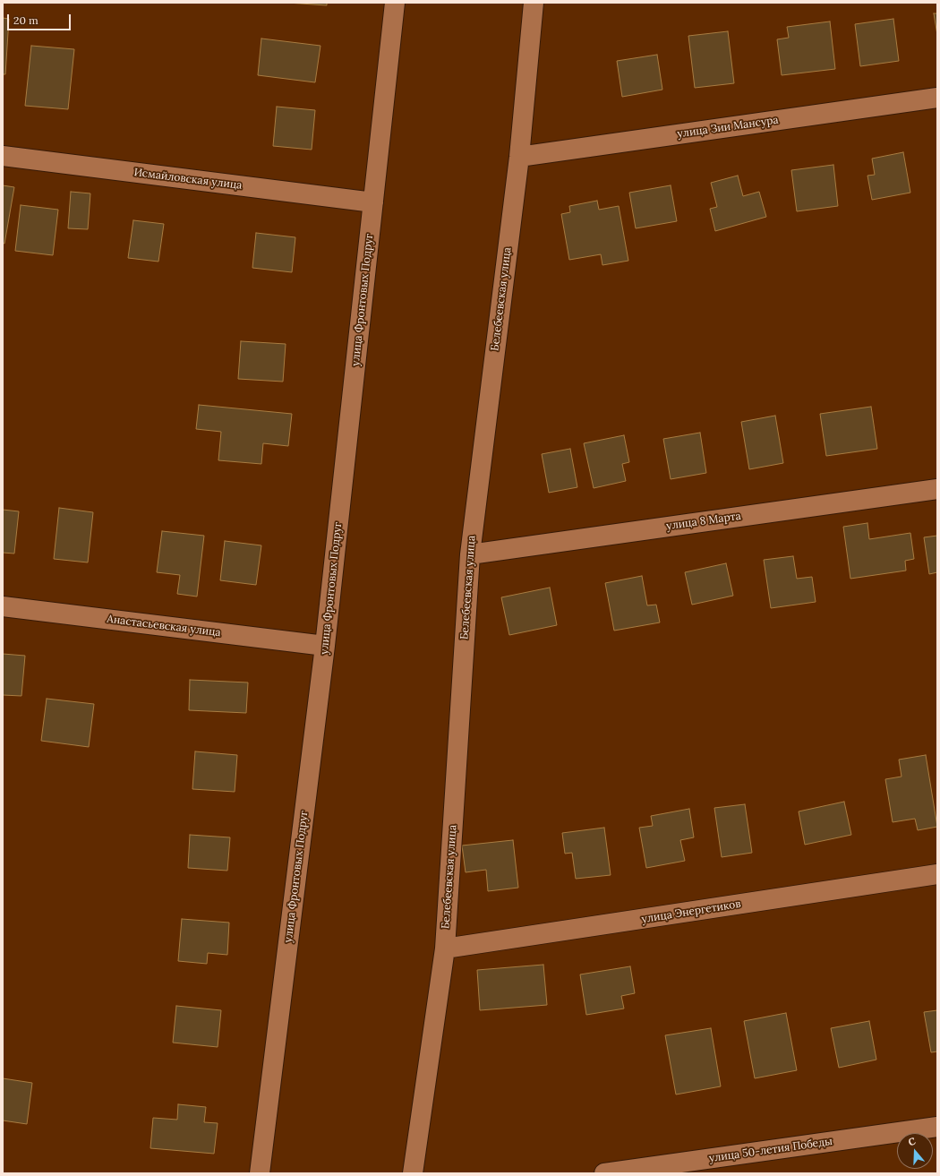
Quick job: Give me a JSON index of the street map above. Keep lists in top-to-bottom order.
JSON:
{
  "streets": {
    "street": [
      "улица Зии Мансура",
      "Исмайловская улица",
      "Белебеевская улица",
      "улица Фронтовых Подруг",
      "улица 8 Марта",
      "Анастасьевская улица",
      "улица Энергетиков",
      "улица 50-летия Победы"
    ]
  },
  "crossings": [
    ["улица Зии Мансура", "Белебеевская улица"],
    ["Исмайловская улица", "улица Фронтовых Подруг"],
    ["Белебеевская улица", "улица 8 Марта"],
    ["Белебеевская улица", "улица Энергетиков"],
    ["улица Фронтовых Подруг", "Анастасьевская улица"]
  ],
  "scale_bar": "20 m",
  "north": "top"
}
